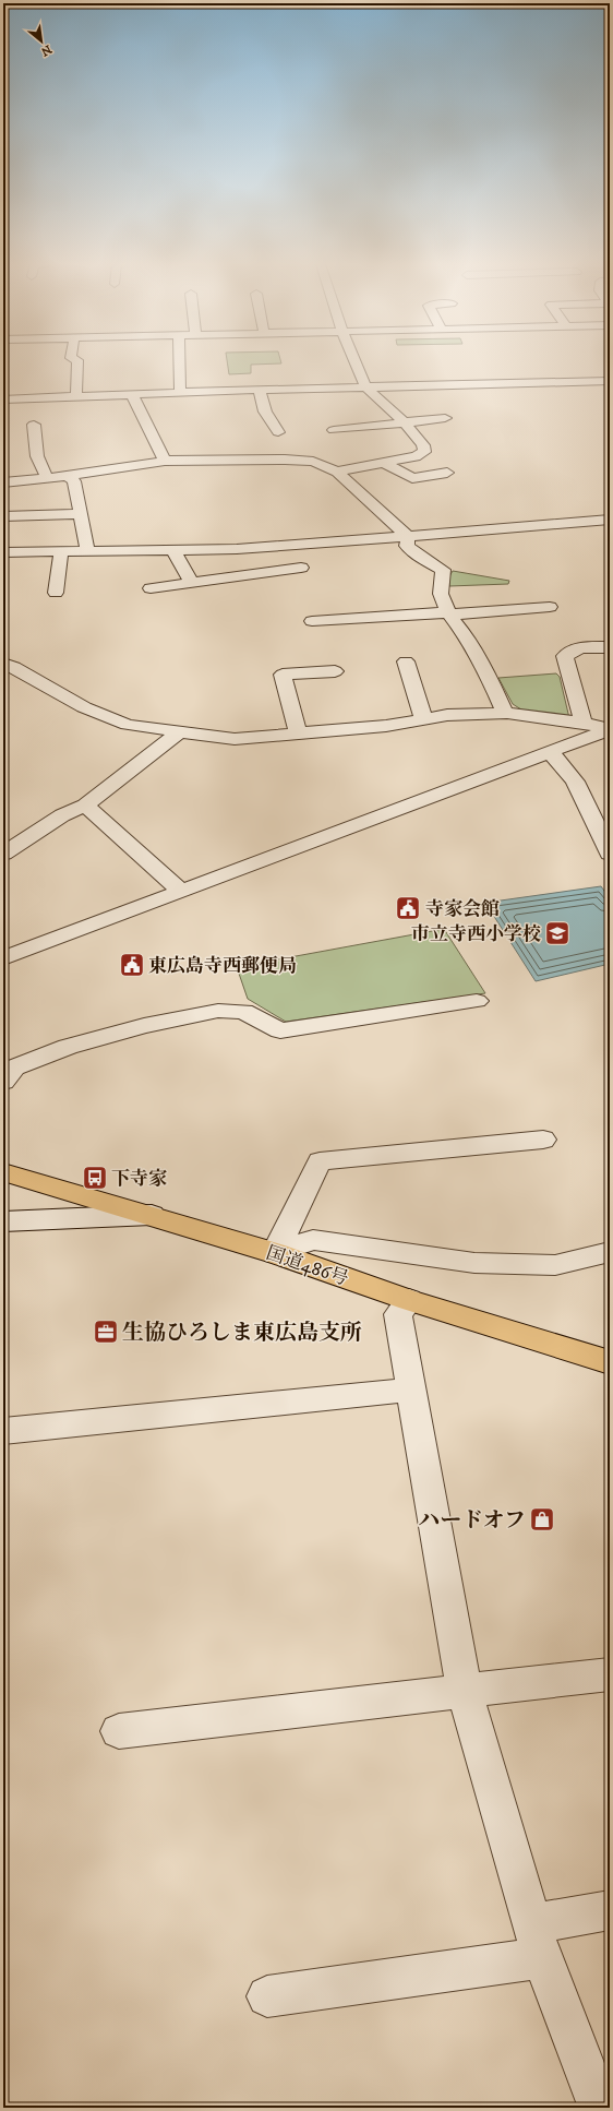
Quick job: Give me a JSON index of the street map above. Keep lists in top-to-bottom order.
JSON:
{
  "streets": {
    "highway": ["国道486号"]
  },
  "places": {
    "public building": ["寺家会館", "東広島寺西郵便局"],
    "school or university": ["市立寺西小学校"],
    "bus stop": ["下寺家"],
    "office": ["生協ひろしま東広島支所"],
    "shop": ["ハードオフ"]
  },
  "north": "bottom right"
}
